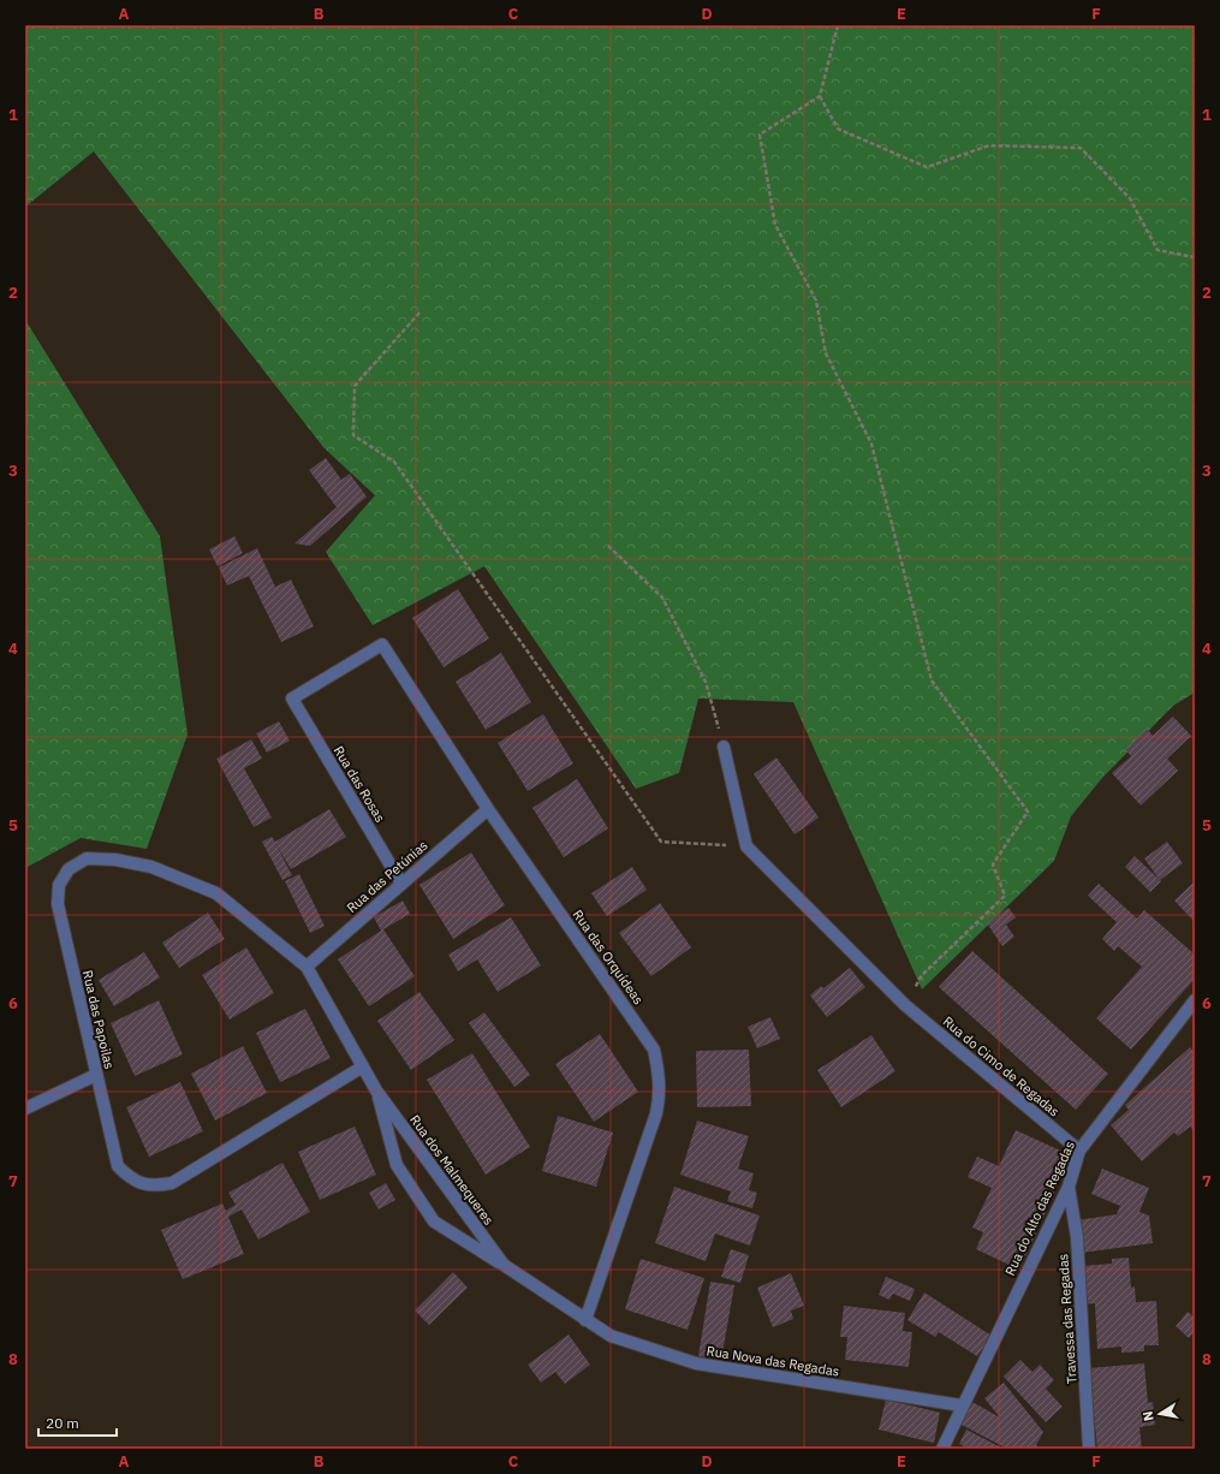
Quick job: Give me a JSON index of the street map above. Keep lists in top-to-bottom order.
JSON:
{
  "streets": {
    "street": [
      "Rua das Rosas",
      "Rua das Petúnias",
      "Rua das Orquídeas",
      "Rua das Papoilas",
      "Rua do Cimo de Regadas",
      "Rua dos Malmequeres",
      "Rua do Alto das Regadas",
      "Travessa das Regadas",
      "Rua Nova das Regadas"
    ]
  },
  "crossings": [
    ["Rua das Rosas", "Rua das Petúnias"],
    ["Rua das Rosas", "Rua das Orquídeas"],
    ["Rua das Petúnias", "Rua das Orquídeas"],
    ["Rua das Petúnias", "Rua das Papoilas"],
    ["Rua das Petúnias", "Rua dos Malmequeres"],
    ["Rua das Orquídeas", "Rua dos Malmequeres"],
    ["Rua das Orquídeas", "Rua Nova das Regadas"],
    ["Rua das Papoilas", "Rua dos Malmequeres"],
    ["Rua do Cimo de Regadas", "Rua do Alto das Regadas"],
    ["Rua dos Malmequeres", "Rua Nova das Regadas"],
    ["Rua do Alto das Regadas", "Travessa das Regadas"],
    ["Rua do Alto das Regadas", "Rua Nova das Regadas"]
  ],
  "scale_bar": "20 m",
  "north": "left",
  "grid": {
    "columns": [
      "A",
      "B",
      "C",
      "D",
      "E",
      "F"
    ],
    "rows": [
      "1",
      "2",
      "3",
      "4",
      "5",
      "6",
      "7",
      "8"
    ]
  }
}
